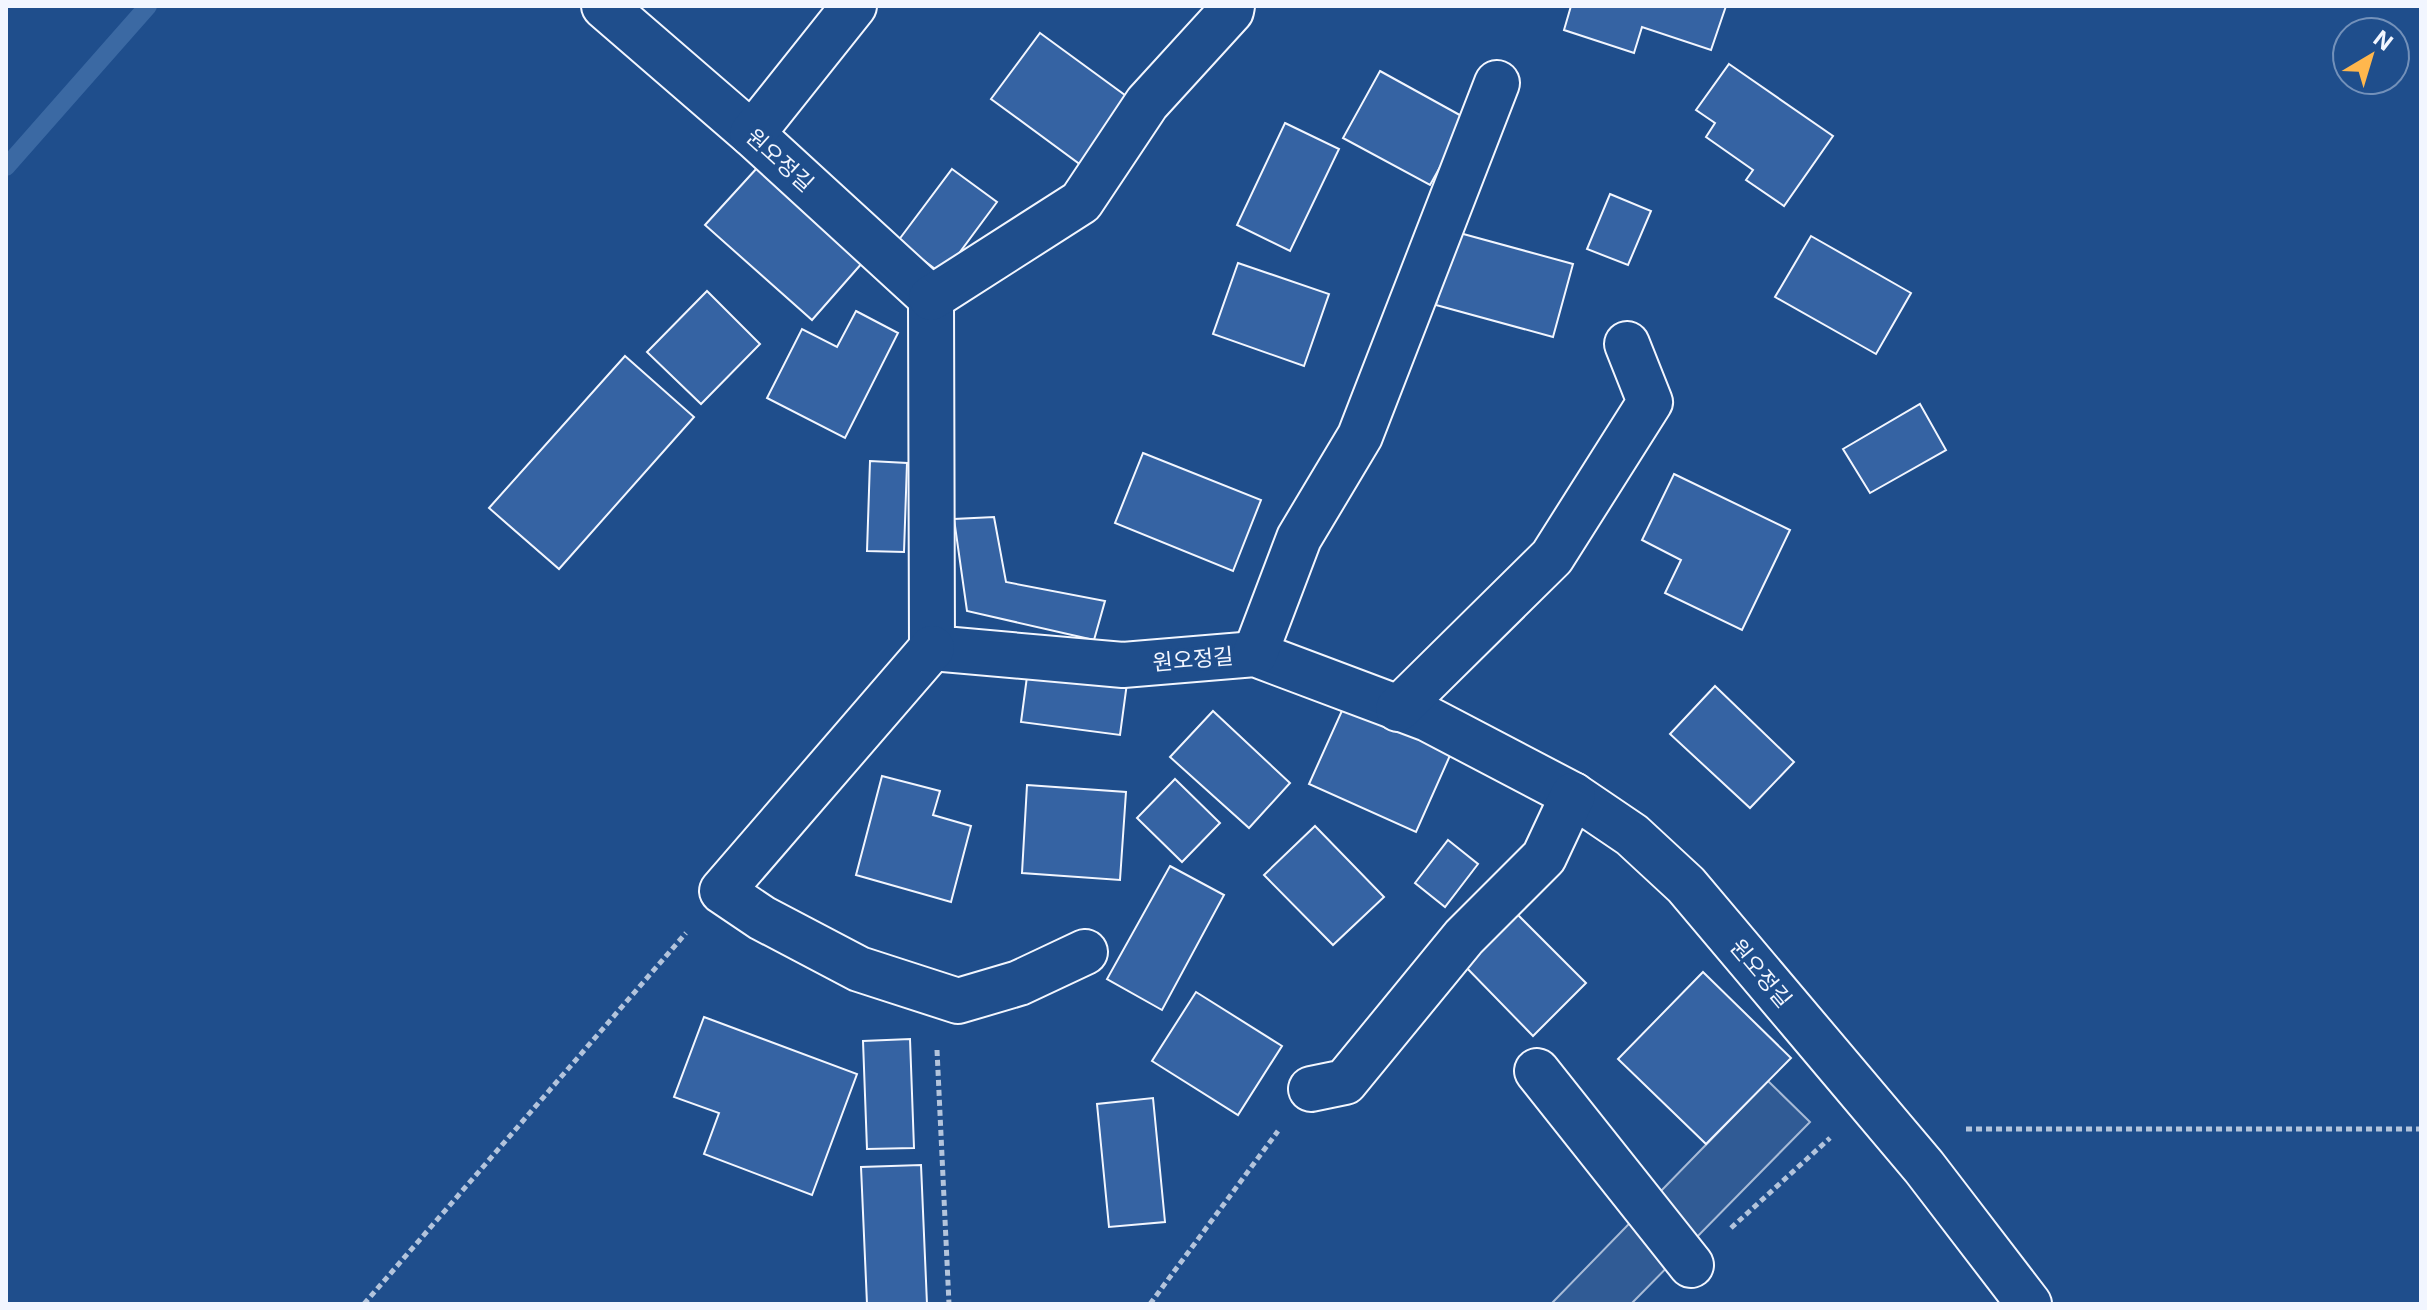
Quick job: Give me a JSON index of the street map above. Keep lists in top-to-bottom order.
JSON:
{
  "streets": {
    "street": ["원오정길"]
  },
  "north": "top right"
}
